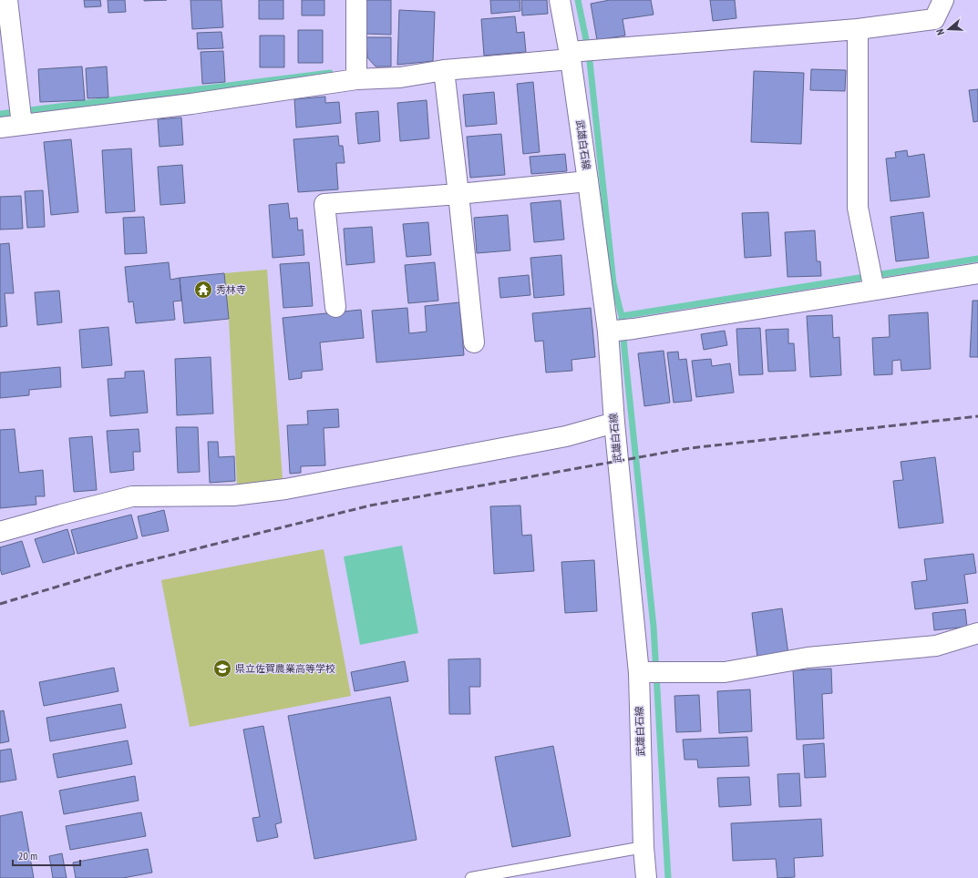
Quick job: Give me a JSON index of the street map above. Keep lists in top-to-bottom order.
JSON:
{
  "streets": {
    "street": ["武雄白石線"]
  },
  "places": {
    "temple": ["秀林寺"],
    "school or university": ["県立佐賀農業高等学校"]
  },
  "scale_bar": "20 m",
  "north": "left"
}
